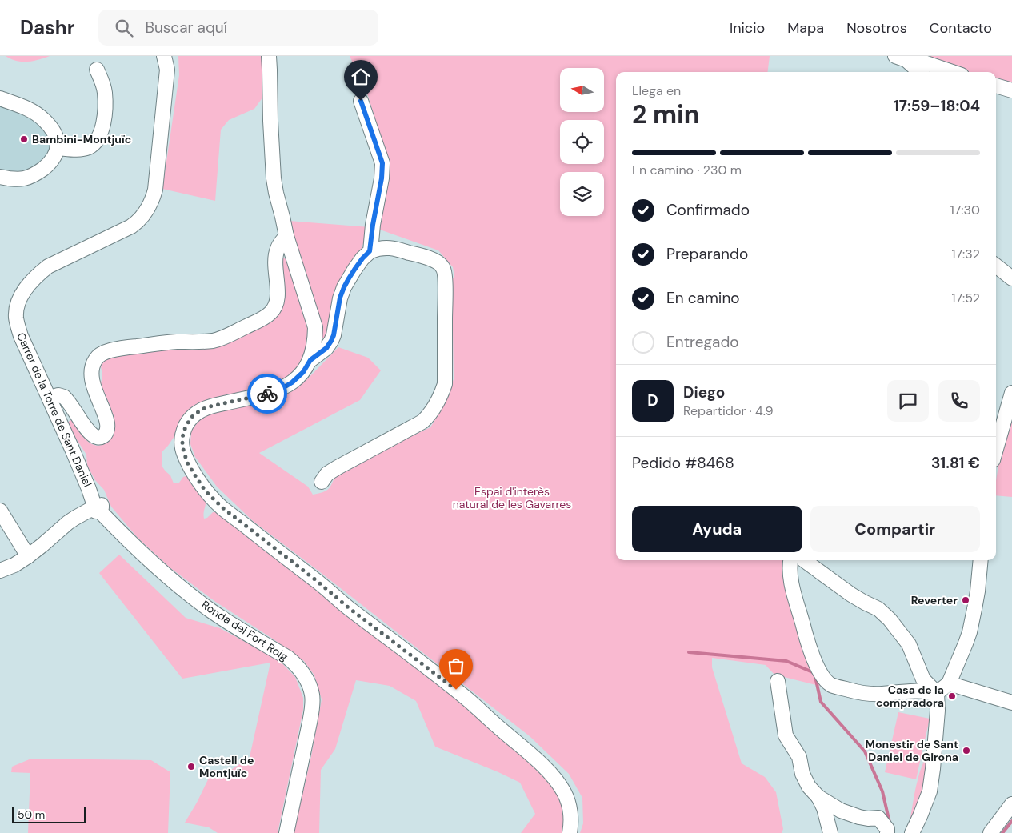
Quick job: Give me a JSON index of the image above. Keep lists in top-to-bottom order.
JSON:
{
  "streets": {
    "street": ["Carrer de la Torre de Sant Daniel", "Ronda del Fort Roig"]
  },
  "crossings": [
    ["Carrer de la Torre de Sant Daniel", "Ronda del Fort Roig"]
  ],
  "parks": ["Espai d'interès natural de les Gavarres"],
  "places": [
    "Bambini-Montjuïc",
    "Reverter",
    "Casa de la compradora",
    "Monestir de Sant Daniel de Girona",
    "Castell de Montjuïc"
  ],
  "scale_bar": "50 m",
  "north": "left",
  "page": {
    "header": "Dashr",
    "search": "Buscar aquí",
    "nav": [
      "Inicio",
      "Mapa",
      "Nosotros",
      "Contacto"
    ],
    "heading": ["2 min", "Llega en", "17:59–18:04"],
    "panel": [
      "Diego",
      "Repartidor · 4.9",
      "Pedido #8468",
      "31.81 €"
    ],
    "bar": "En camino · 230 m",
    "list": [
      ["Confirmado", "17:30"],
      ["Preparando", "17:32"],
      ["En camino", "17:52"],
      "Entregado"
    ],
    "round": "D",
    "buttons": ["Ayuda", "Compartir"],
    "scale": "50 m"
  }
}
